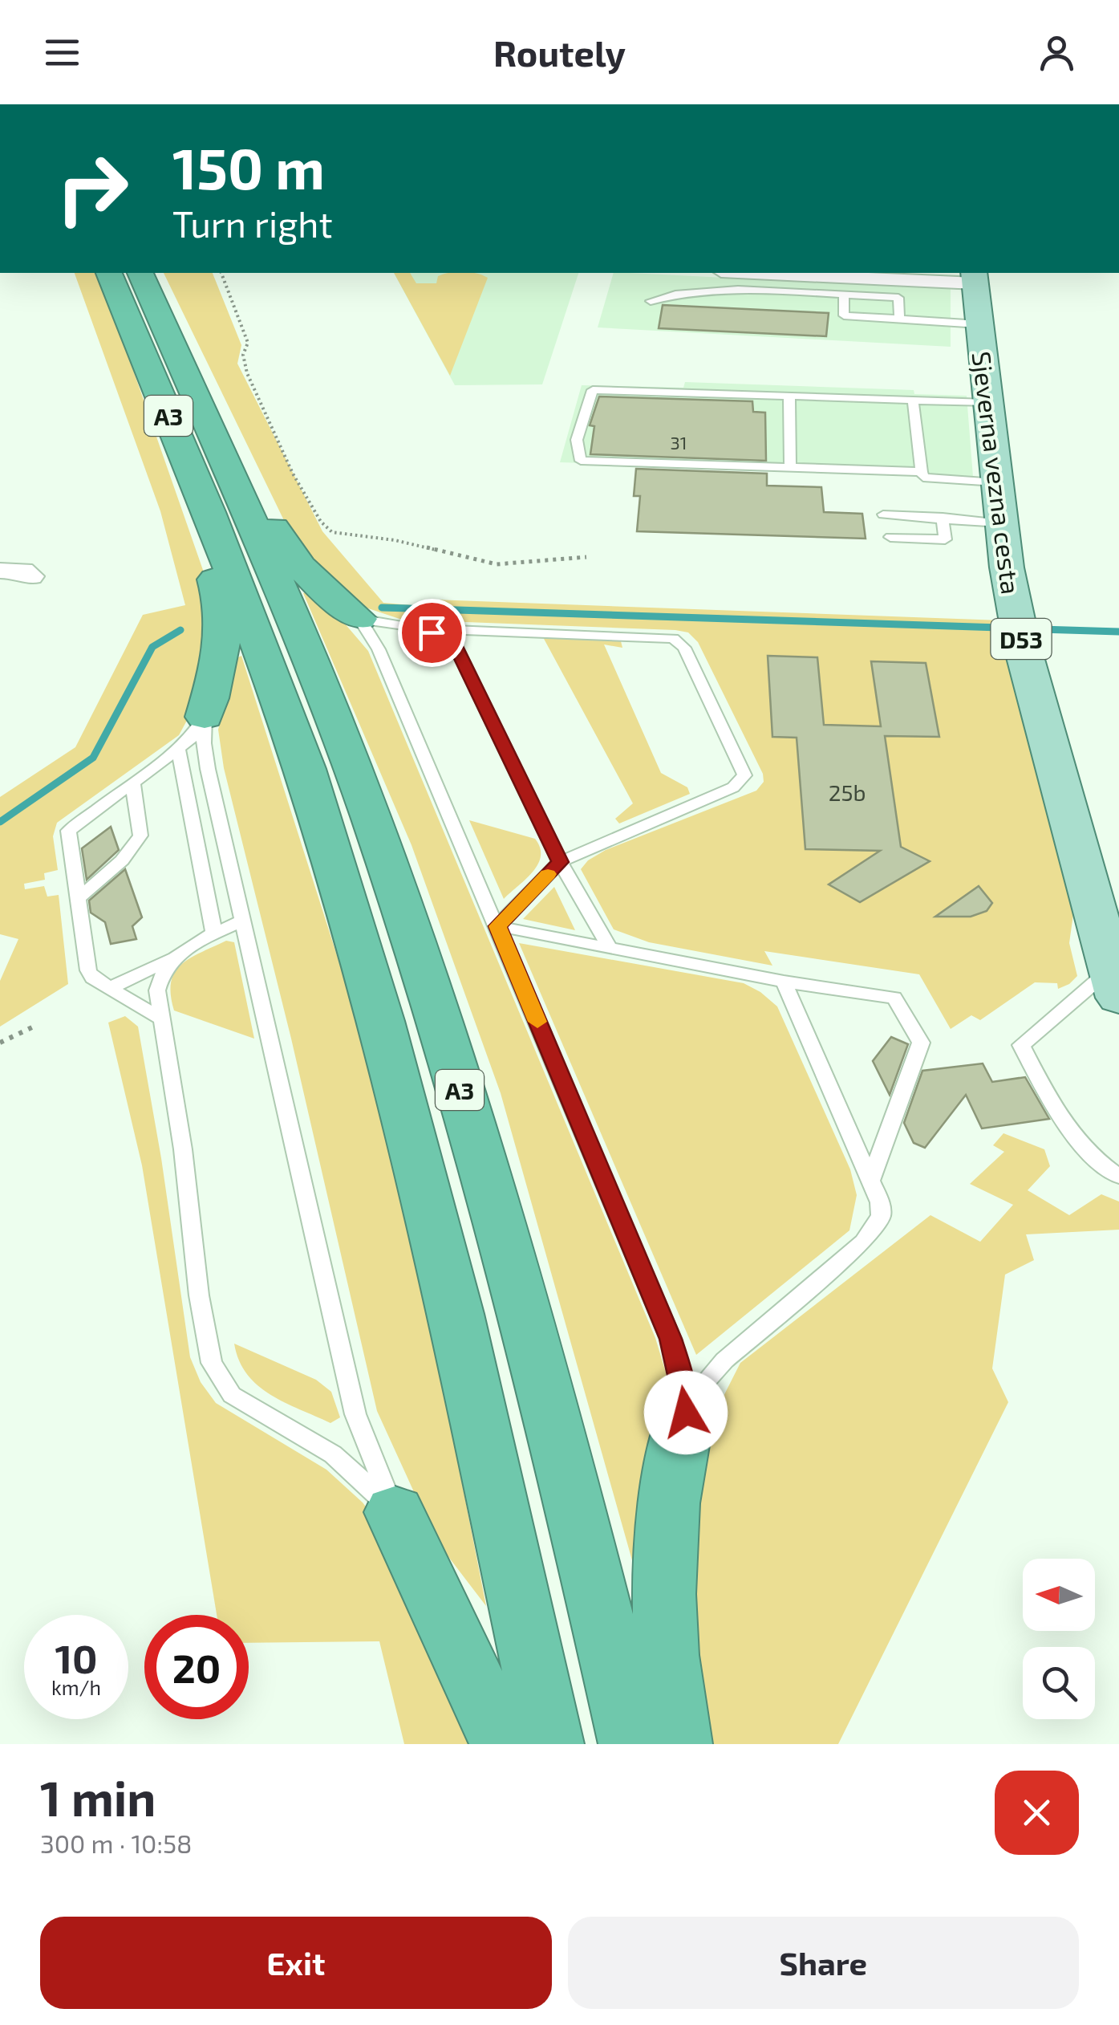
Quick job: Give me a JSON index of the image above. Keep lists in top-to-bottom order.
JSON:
{
  "streets": {
    "highway": ["A3"],
    "main road": ["Sjeverna vezna cesta", "D53"]
  },
  "house_numbers": ["31", "25b"],
  "north": "left",
  "page": {
    "header": "Routely",
    "turn": ["150 m", "Turn right"],
    "speed": "10 km/h",
    "limit": "20",
    "heading": ["1 min", "300 m · 10:58"],
    "buttons": ["Exit", "Share"]
  }
}
